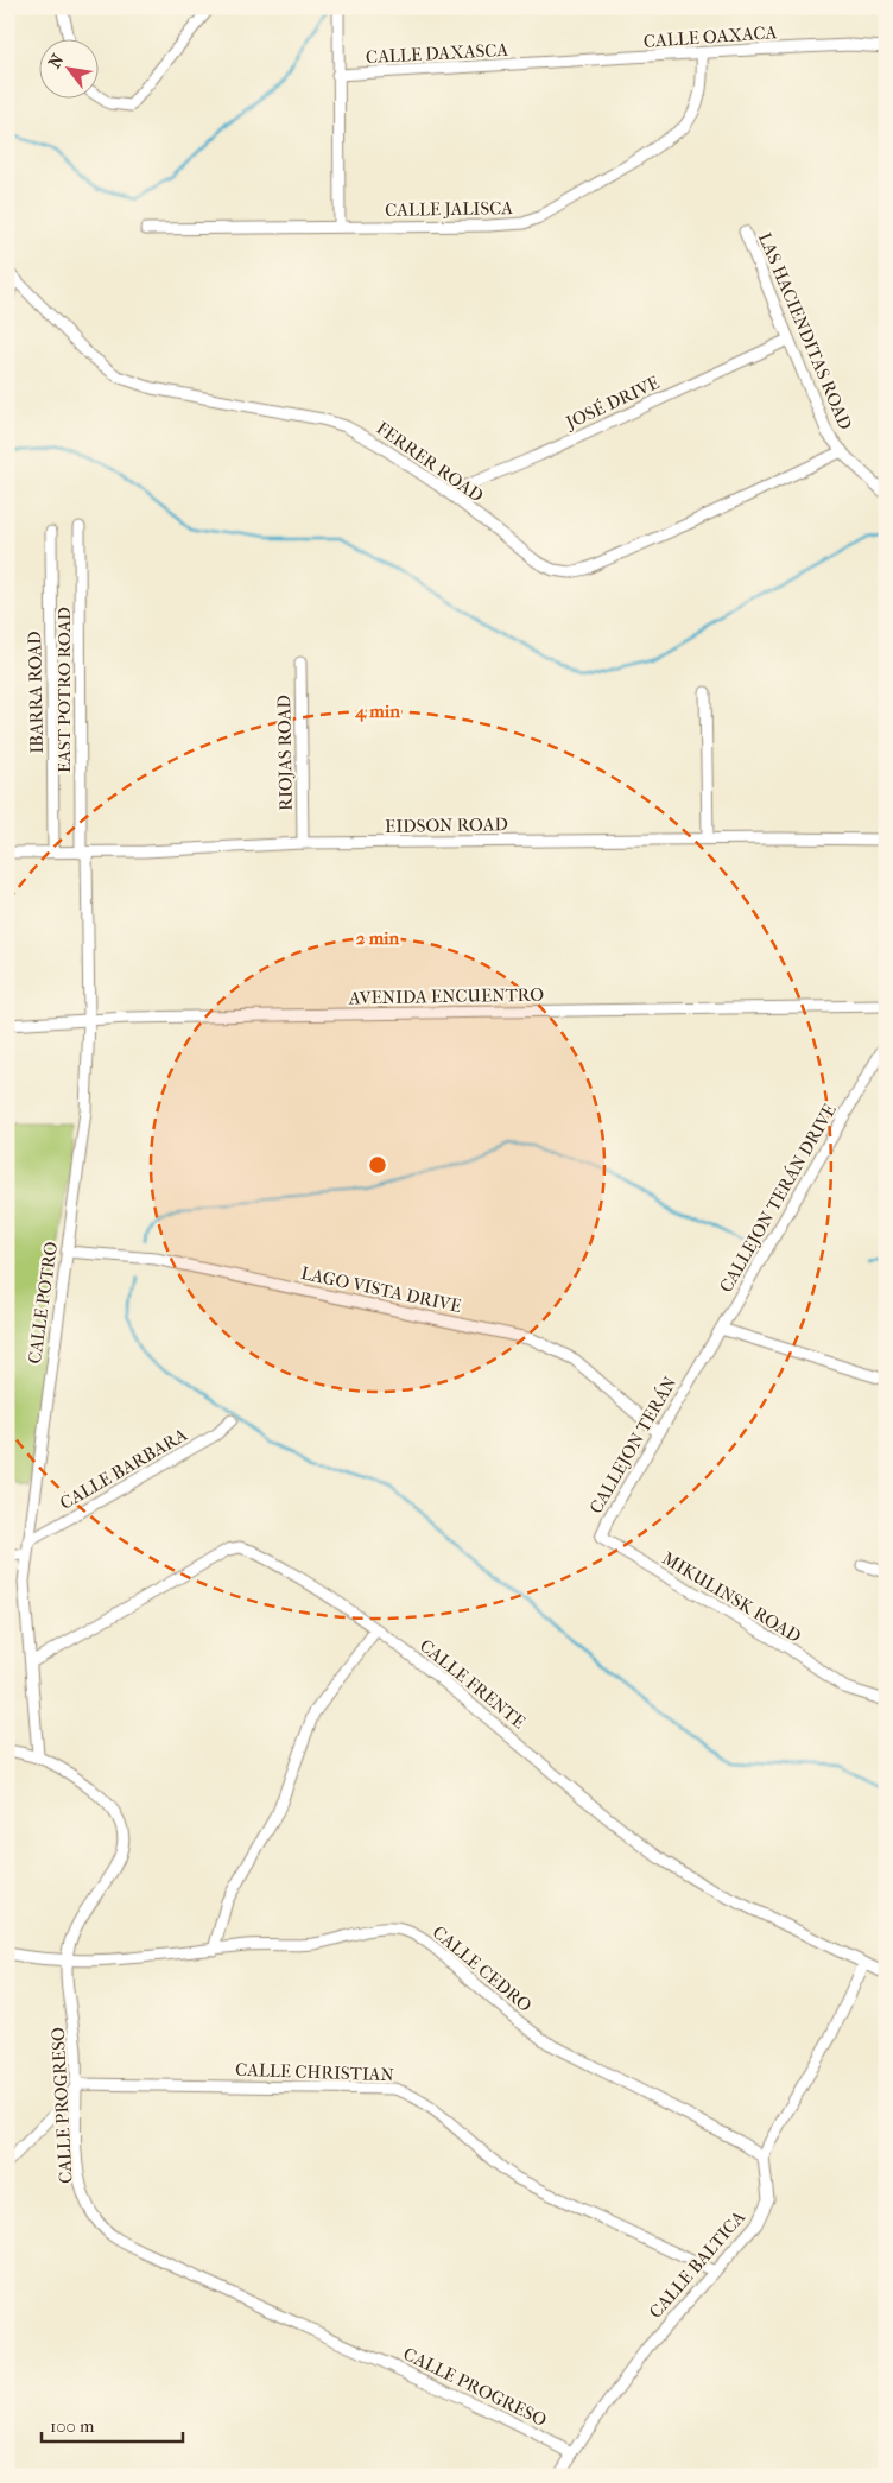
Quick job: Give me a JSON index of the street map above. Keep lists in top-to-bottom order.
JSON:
{
  "streets": {
    "street": [
      "CALLE OAXACA",
      "CALLE DAXASCA",
      "CALLE JALISCA",
      "LAS HACIENDITAS ROAD",
      "JOSÉ DRIVE",
      "FERRER ROAD",
      "EAST POTRO ROAD",
      "IBARRA ROAD",
      "RIOJAS ROAD",
      "EIDSON ROAD",
      "AVENIDA ENCUENTRO",
      "CALLEJON TERÁN DRIVE",
      "LAGO VISTA DRIVE",
      "CALLE POTRO",
      "CALLEJON TERÁN",
      "CALLE BARBARA",
      "MIKULINSK ROAD",
      "CALLE FRENTE",
      "CALLE CEDRO",
      "CALLE CHRISTIAN",
      "CALLE PROGRESO",
      "CALLE BALTICA"
    ]
  },
  "crossings": [
    ["CALLE OAXACA", "CALLE DAXASCA"],
    ["CALLE OAXACA", "CALLE JALISCA"],
    ["LAS HACIENDITAS ROAD", "JOSÉ DRIVE"],
    ["LAS HACIENDITAS ROAD", "FERRER ROAD"],
    ["JOSÉ DRIVE", "FERRER ROAD"],
    ["EAST POTRO ROAD", "EIDSON ROAD"],
    ["EAST POTRO ROAD", "CALLE POTRO"],
    ["IBARRA ROAD", "EIDSON ROAD"],
    ["RIOJAS ROAD", "EIDSON ROAD"],
    ["EIDSON ROAD", "CALLE POTRO"],
    ["AVENIDA ENCUENTRO", "CALLE POTRO"],
    ["CALLEJON TERÁN DRIVE", "CALLEJON TERÁN"],
    ["LAGO VISTA DRIVE", "CALLE POTRO"],
    ["LAGO VISTA DRIVE", "CALLEJON TERÁN"],
    ["CALLE POTRO", "CALLE BARBARA"],
    ["CALLE POTRO", "CALLE FRENTE"],
    ["CALLE POTRO", "CALLE PROGRESO"],
    ["CALLEJON TERÁN", "MIKULINSK ROAD"],
    ["CALLE CEDRO", "CALLE PROGRESO"],
    ["CALLE CEDRO", "CALLE BALTICA"],
    ["CALLE CHRISTIAN", "CALLE PROGRESO"],
    ["CALLE CHRISTIAN", "CALLE BALTICA"],
    ["CALLE PROGRESO", "CALLE BALTICA"]
  ],
  "scale_bar": "100 m",
  "north": "top left",
  "rings": ["4 min", "2 min"]
}
